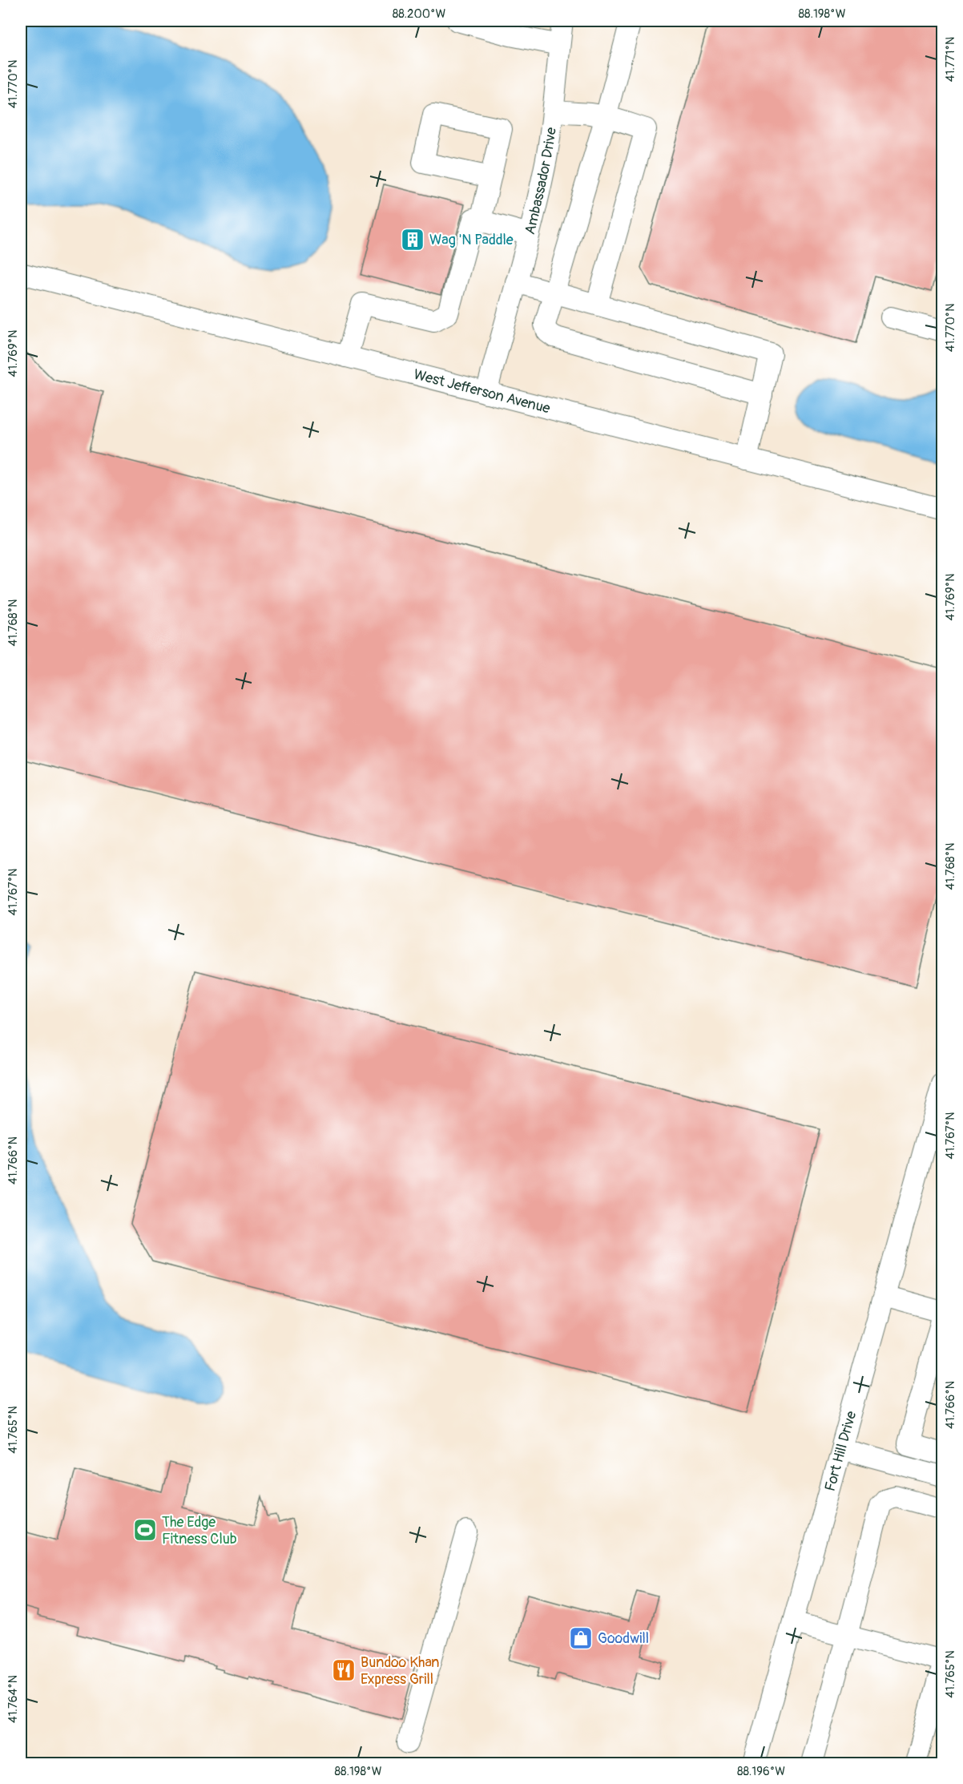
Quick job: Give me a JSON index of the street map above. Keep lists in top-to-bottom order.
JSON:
{
  "streets": {
    "street": ["Ambassador Drive", "West Jefferson Avenue", "Fort Hill Drive"]
  },
  "crossings": [
    ["Ambassador Drive", "West Jefferson Avenue"]
  ],
  "places": {
    "building": ["Wag 'N Paddle"],
    "sports": ["The Edge Fitness Club"],
    "shop": ["Goodwill"],
    "restaurant": ["Bundoo Khan Express Grill"]
  },
  "coordinates": [
    "88.200°W",
    "88.198°W",
    "41.771°N",
    "41.770°N",
    "41.769°N",
    "41.768°N",
    "41.767°N",
    "41.766°N",
    "41.765°N",
    "41.764°N",
    "88.196°W"
  ]
}
